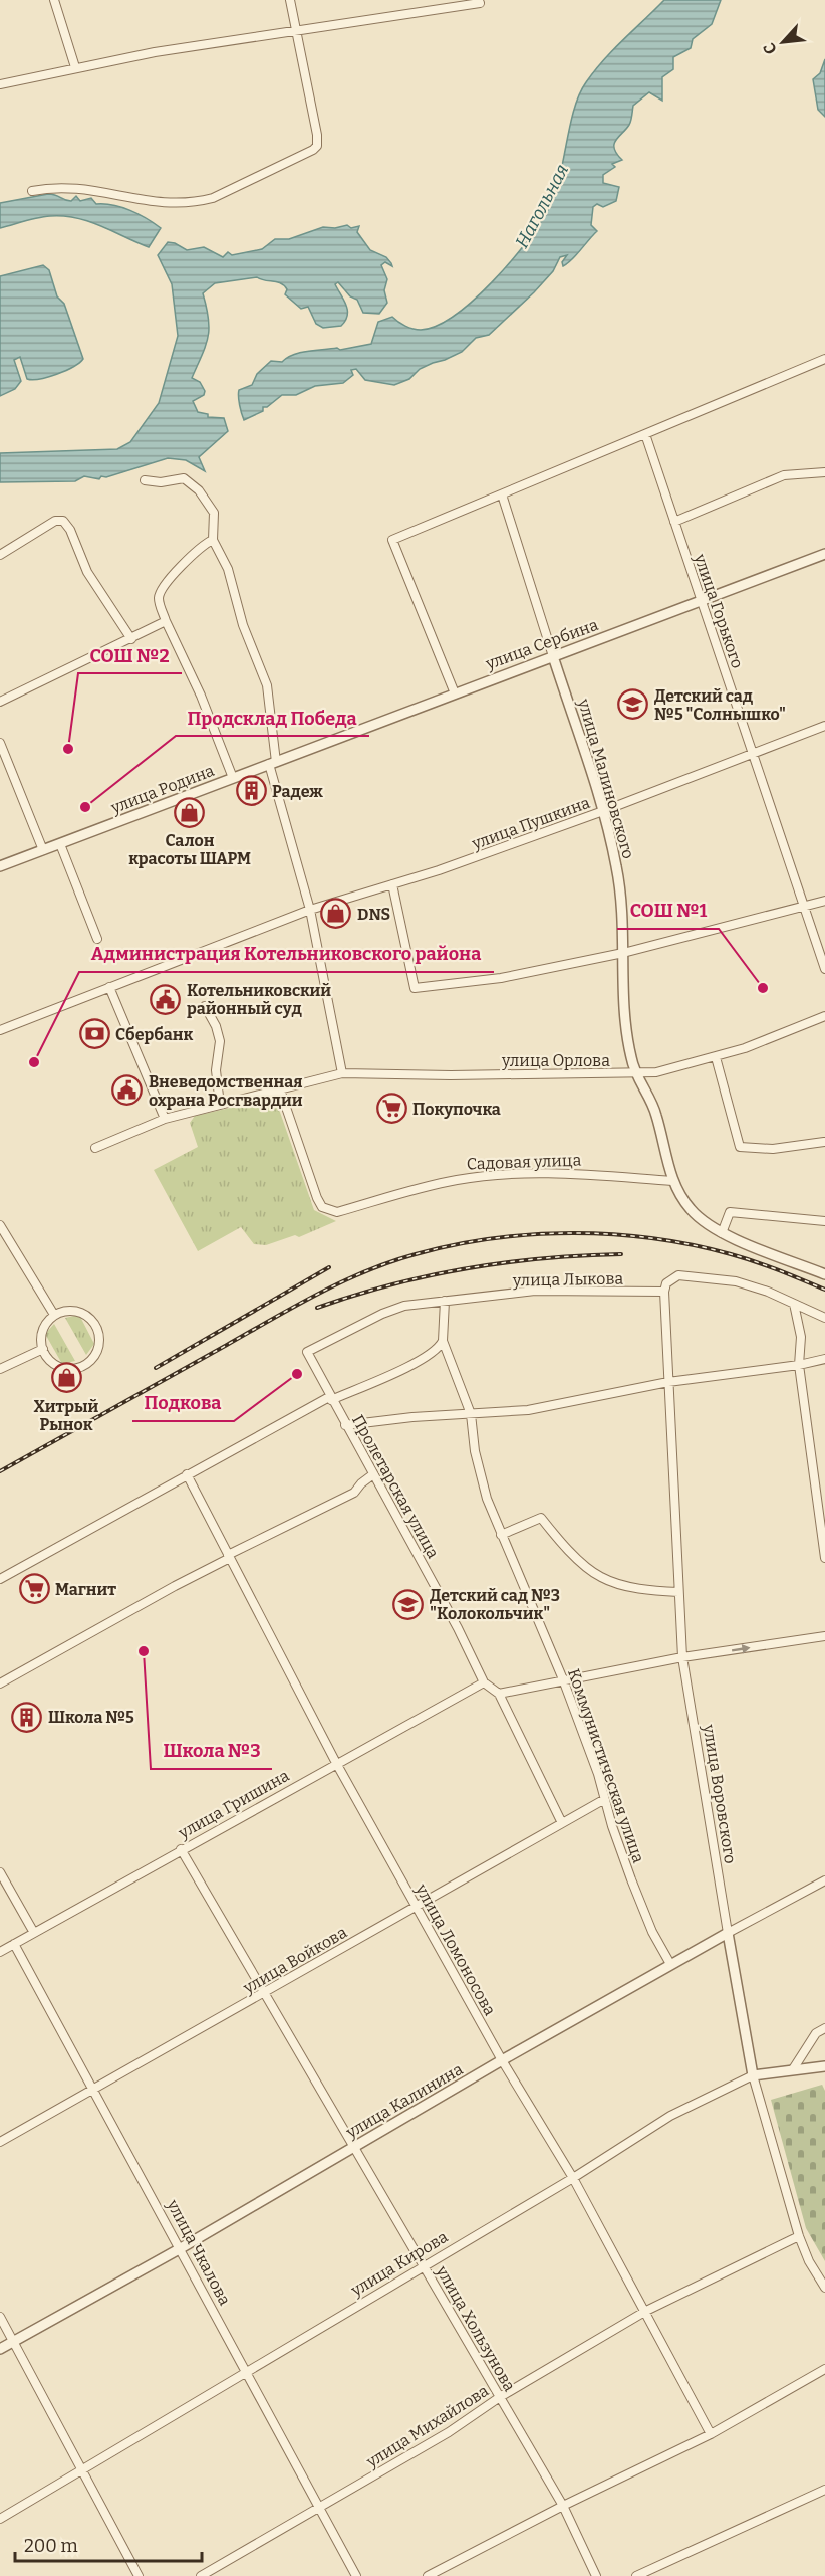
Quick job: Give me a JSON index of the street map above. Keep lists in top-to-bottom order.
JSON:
{
  "streets": {
    "street": [
      "улица Горького",
      "улица Сербина",
      "улица Малиновского",
      "улица Родина",
      "улица Пушкина",
      "улица Орлова",
      "Садовая улица",
      "улица Лыкова",
      "Пролетарская улица",
      "Коммунистическая улица",
      "улица Воровского",
      "улица Гришина",
      "улица Ломоносова",
      "улица Войкова",
      "улица Калинина",
      "улица Чкалова",
      "улица Кирова",
      "улица Хользунова",
      "улица Михайлова"
    ]
  },
  "crossings": [
    ["улица Горького", "улица Сербина"],
    ["улица Горького", "улица Пушкина"],
    ["улица Сербина", "улица Малиновского"],
    ["улица Сербина", "улица Родина"],
    ["улица Малиновского", "улица Пушкина"],
    ["улица Малиновского", "улица Орлова"],
    ["улица Малиновского", "Садовая улица"],
    ["улица Орлова", "Садовая улица"],
    ["улица Лыкова", "Пролетарская улица"],
    ["улица Лыкова", "Коммунистическая улица"],
    ["улица Лыкова", "улица Воровского"],
    ["Пролетарская улица", "улица Гришина"],
    ["Пролетарская улица", "улица Войкова"],
    ["Коммунистическая улица", "улица Войкова"],
    ["Коммунистическая улица", "улица Калинина"],
    ["улица Воровского", "улица Калинина"],
    ["улица Воровского", "улица Кирова"],
    ["улица Воровского", "улица Михайлова"],
    ["улица Гришина", "улица Ломоносова"],
    ["улица Гришина", "улица Чкалова"],
    ["улица Гришина", "улица Хользунова"],
    ["улица Ломоносова", "улица Войкова"],
    ["улица Ломоносова", "улица Калинина"],
    ["улица Ломоносова", "улица Кирова"],
    ["улица Ломоносова", "улица Михайлова"],
    ["улица Войкова", "улица Чкалова"],
    ["улица Войкова", "улица Хользунова"],
    ["улица Калинина", "улица Чкалова"],
    ["улица Калинина", "улица Хользунова"],
    ["улица Чкалова", "улица Кирова"],
    ["улица Чкалова", "улица Михайлова"],
    ["улица Кирова", "улица Хользунова"],
    ["улица Хользунова", "улица Михайлова"]
  ],
  "water": ["Нагольная"],
  "places": {
    "school or university": ["Детский сад №5 \"Солнышко\"", "Детский сад №3 \"Колокольчик\""],
    "other": [
      "СОШ №2",
      "Продсклад Победа",
      "СОШ №1",
      "Администрация Котельниковского района",
      "Подкова",
      "Школа №3"
    ],
    "building": ["Радеж", "Школа №5"],
    "shop": ["Салон красоты ШАРМ", "DNS", "Хитрый Рынок"],
    "public building": ["Котельниковский районный суд", "Вневедомственная охрана Росгвардии"],
    "bank": ["Сбербанк"],
    "supermarket": ["Покупочка", "Магнит"]
  },
  "scale_bar": "200 m",
  "north": "bottom left"
}
